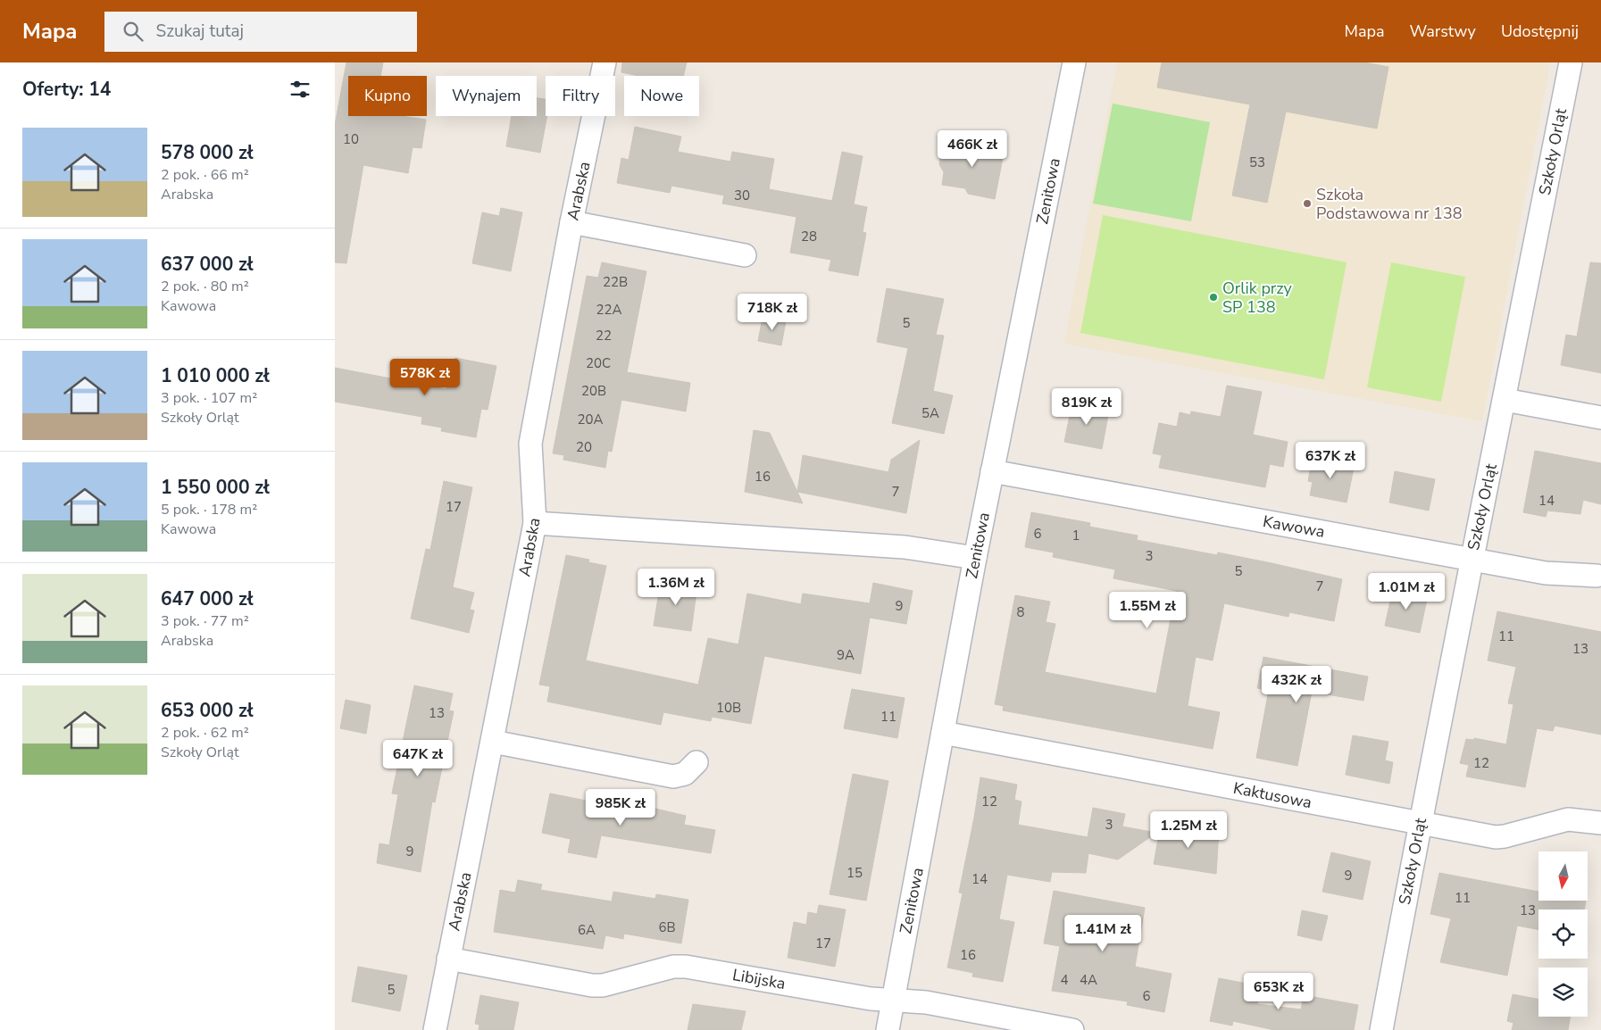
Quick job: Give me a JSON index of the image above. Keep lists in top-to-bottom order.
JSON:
{
  "streets": {
    "street": [
      "Szkoły Orląt",
      "Arabska",
      "Zenitowa",
      "Kawowa",
      "Kaktusowa",
      "Libijska"
    ]
  },
  "crossings": [
    ["Szkoły Orląt", "Kawowa"],
    ["Szkoły Orląt", "Kaktusowa"],
    ["Arabska", "Libijska"],
    ["Zenitowa", "Kawowa"],
    ["Zenitowa", "Kaktusowa"],
    ["Zenitowa", "Libijska"]
  ],
  "places": ["Szkoła Podstawowa nr 138", "Orlik przy SP 138"],
  "house_numbers": [
    "10",
    "53",
    "30",
    "28",
    "22B",
    "22A",
    "5",
    "22",
    "20C",
    "20B",
    "5A",
    "20A",
    "20",
    "16",
    "7",
    "14",
    "17",
    "6",
    "1",
    "3",
    "5",
    "7",
    "9",
    "8",
    "11",
    "13",
    "9A",
    "10B",
    "13",
    "11",
    "12",
    "12",
    "3",
    "9",
    "15",
    "9",
    "14",
    "11",
    "13",
    "6B",
    "6A",
    "17",
    "16",
    "4",
    "4A",
    "5",
    "6"
  ],
  "north": "bottom",
  "page": {
    "header": "Mapa",
    "search": "Szukaj tutaj",
    "nav": ["Mapa", "Warstwy", "Udostępnij"],
    "heading": "Oferty: 14",
    "chip": [
      "Kupno",
      "Wynajem",
      "Filtry",
      "Nowe"
    ],
    "list": [
      {
        "name": "578 000 zł",
        "note": "2 pok. · 66 m² · Arabska"
      },
      {
        "name": "637 000 zł",
        "note": "2 pok. · 80 m² · Kawowa"
      },
      {
        "name": "1 010 000 zł",
        "note": "3 pok. · 107 m² · Szkoły Orląt"
      },
      {
        "name": "1 550 000 zł",
        "note": "5 pok. · 178 m² · Kawowa"
      },
      {
        "name": "647 000 zł",
        "note": "3 pok. · 77 m² · Arabska"
      },
      {
        "name": "653 000 zł",
        "note": "2 pok. · 62 m² · Szkoły Orląt"
      }
    ],
    "price": [
      "466K zł",
      "718K zł",
      "578K zł",
      "819K zł",
      "637K zł",
      "1.36M zł",
      "1.01M zł",
      "1.55M zł",
      "432K zł",
      "647K zł",
      "985K zł",
      "1.25M zł",
      "1.41M zł",
      "653K zł"
    ]
  }
}
